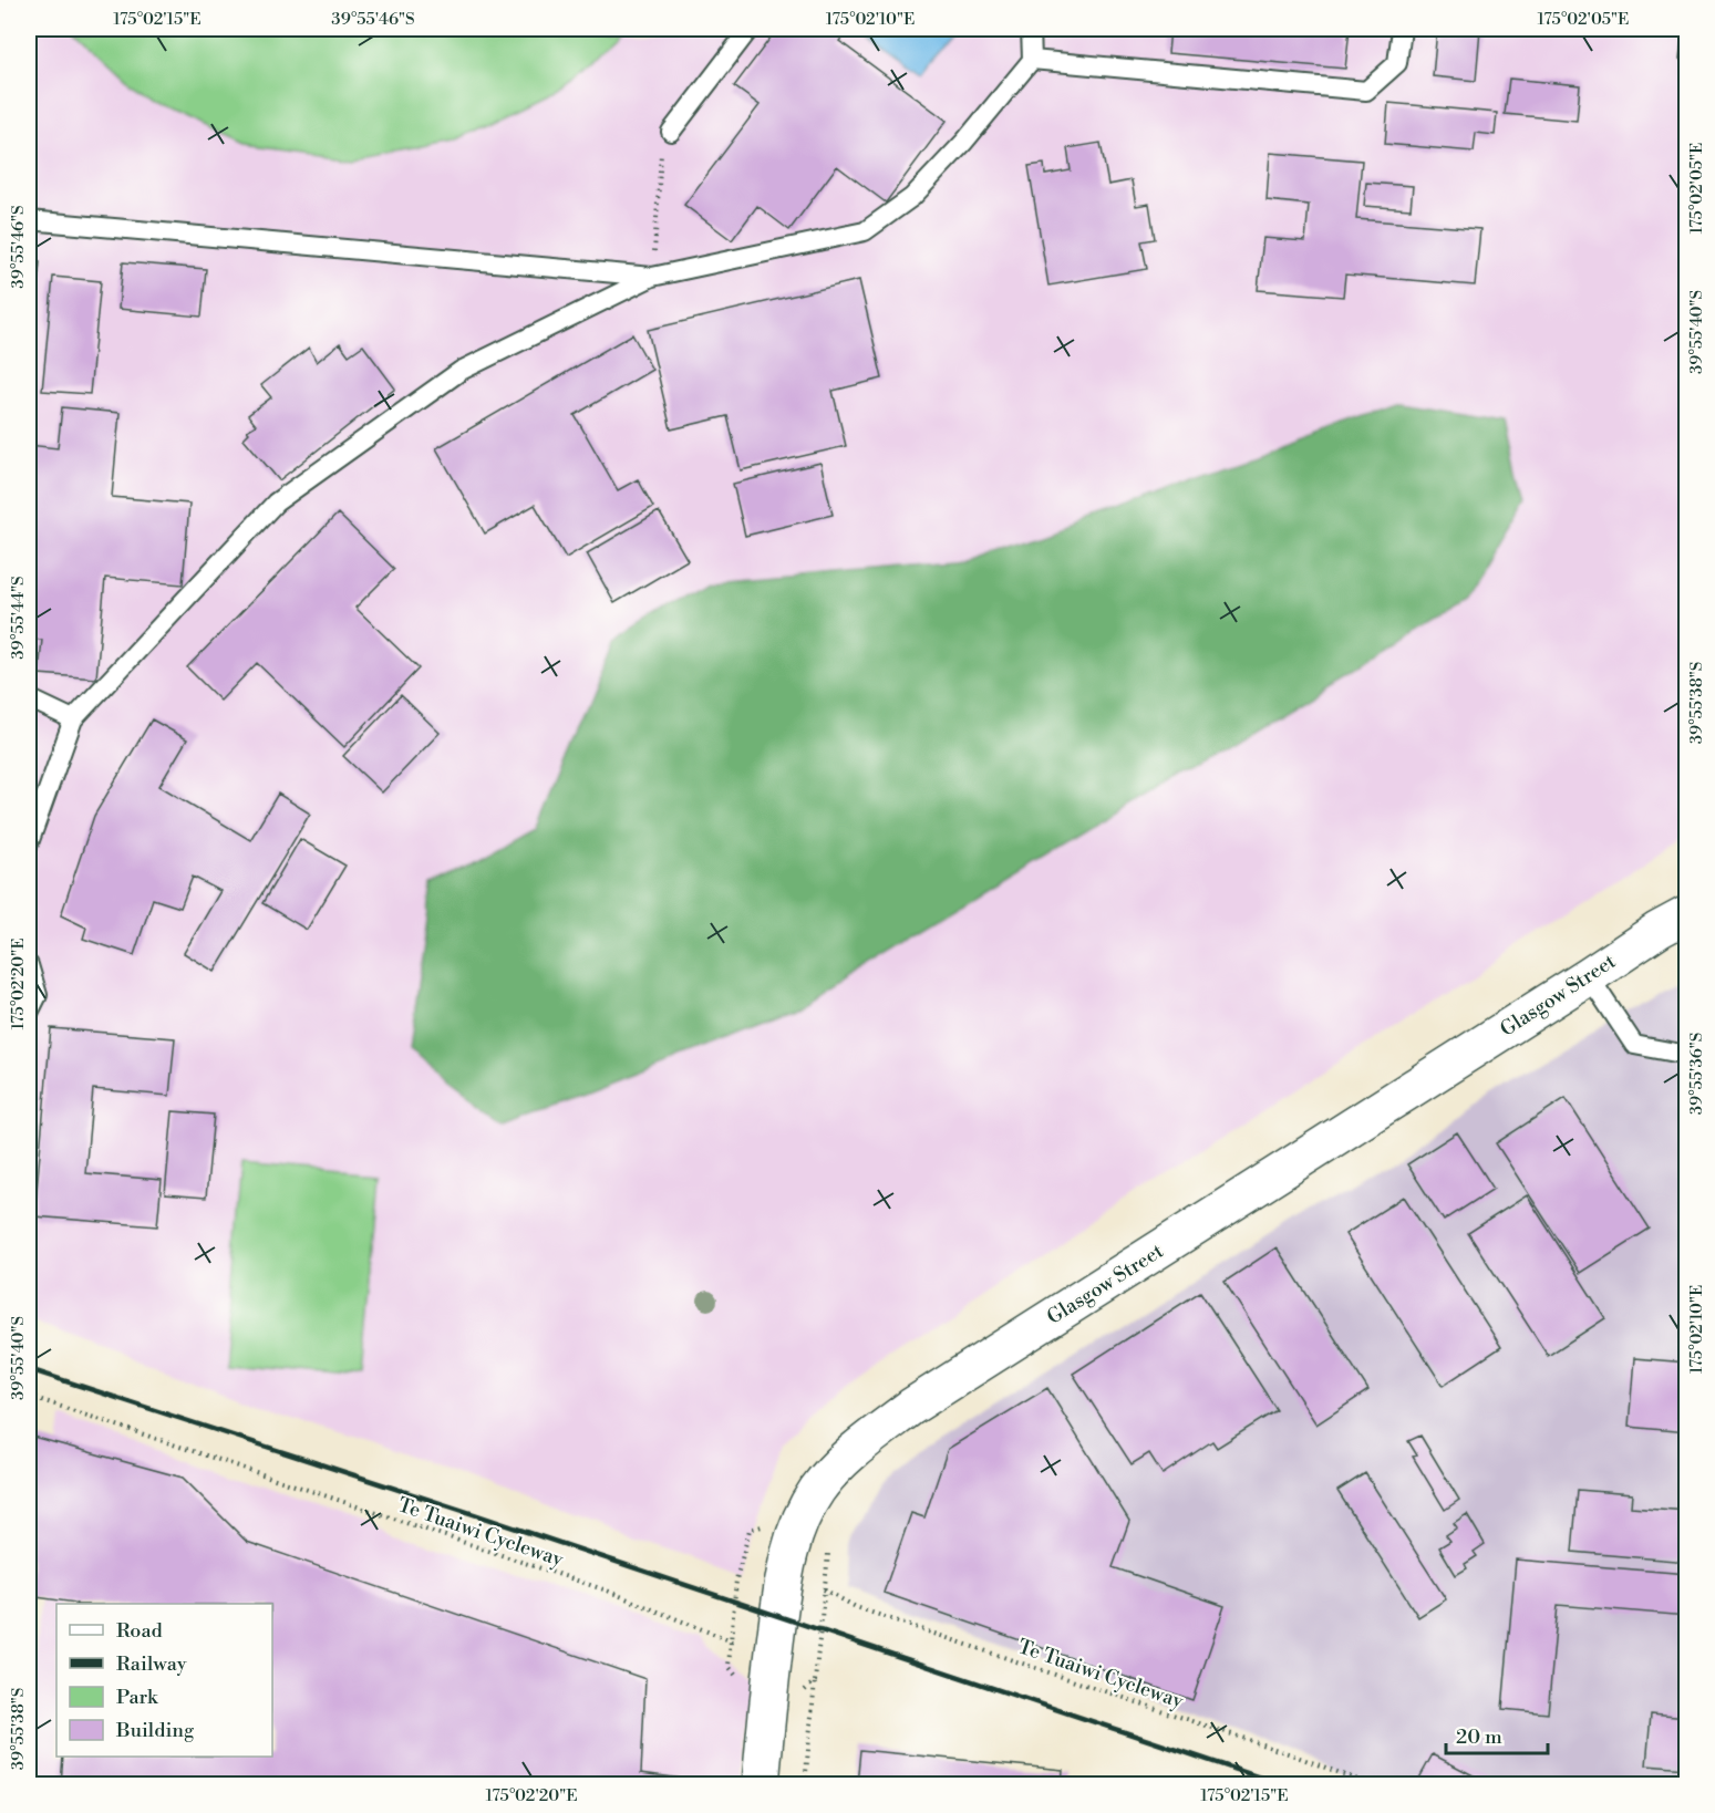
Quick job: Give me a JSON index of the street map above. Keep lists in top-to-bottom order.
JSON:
{
  "streets": {
    "main road": ["Glasgow Street"],
    "path": ["Te Tuaiwi Cycleway"]
  },
  "legend": [
    "Road",
    "Railway",
    "Park",
    "Building"
  ],
  "scale_bar": "20 m",
  "coordinates": [
    "175°02'15\"E",
    "39°55'46\"S",
    "175°02'10\"E",
    "175°02'05\"E",
    "39°55'40\"S",
    "39°55'44\"S",
    "39°55'38\"S",
    "175°02'20\"E",
    "39°55'36\"S"
  ]
}
